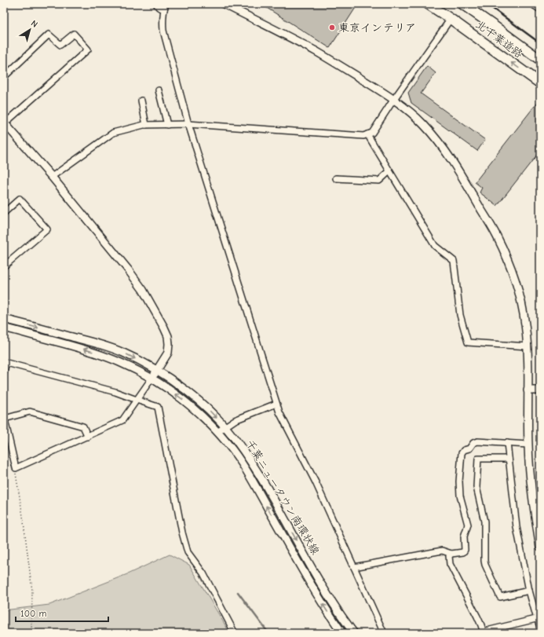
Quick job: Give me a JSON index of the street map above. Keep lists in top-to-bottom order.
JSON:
{
  "streets": {
    "highway": ["北千葉道路"],
    "street": ["千葉ニュータウン南環状線"]
  },
  "places": ["東京インテリア"],
  "scale_bar": "100 m",
  "north": "top right"
}
